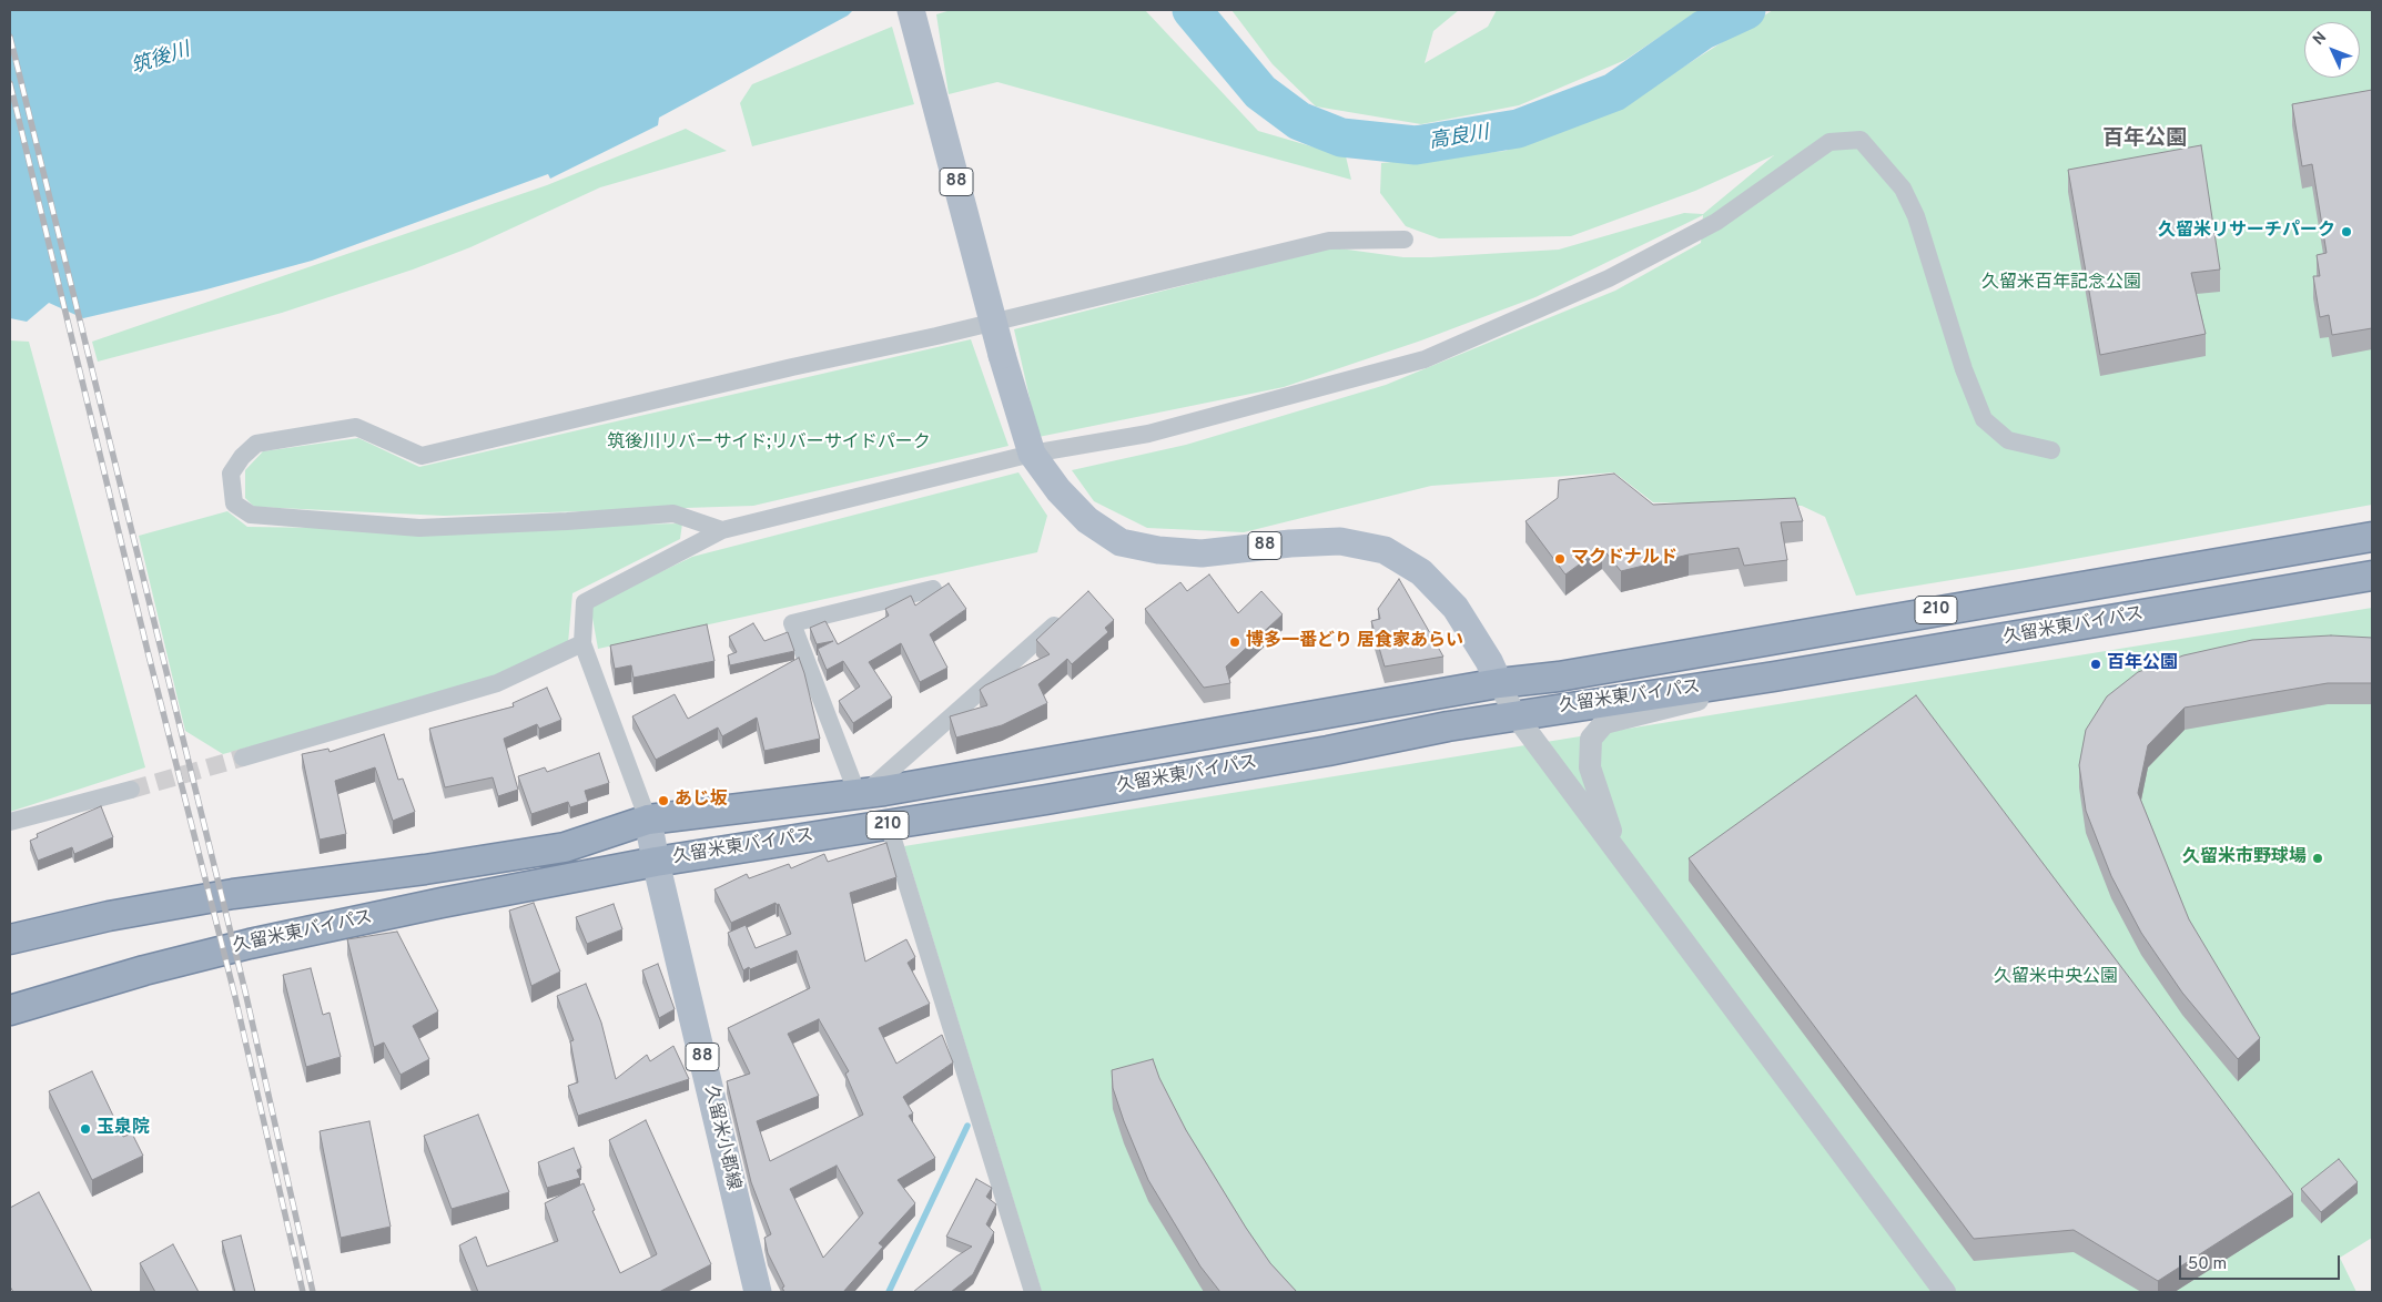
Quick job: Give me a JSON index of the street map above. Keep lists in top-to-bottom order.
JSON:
{
  "streets": {
    "highway": ["210", "久留米東バイパス"],
    "main road": ["88", "久留米小郡線"]
  },
  "crossings": [
    ["88", "久留米東バイパス"],
    ["久留米東バイパス", "久留米小郡線"]
  ],
  "districts": ["百年公園"],
  "water": ["筑後川", "高良川"],
  "parks": ["久留米百年記念公園", "筑後川リバーサイド;リバーサイドパーク", "久留米中央公園"],
  "places": [
    "久留米リサーチパーク",
    "マクドナルド",
    "博多一番どり 居食家あらい",
    "百年公園",
    "あじ坂",
    "久留米市野球場",
    "玉泉院"
  ],
  "scale_bar": "50 m",
  "north": "top left"
}
